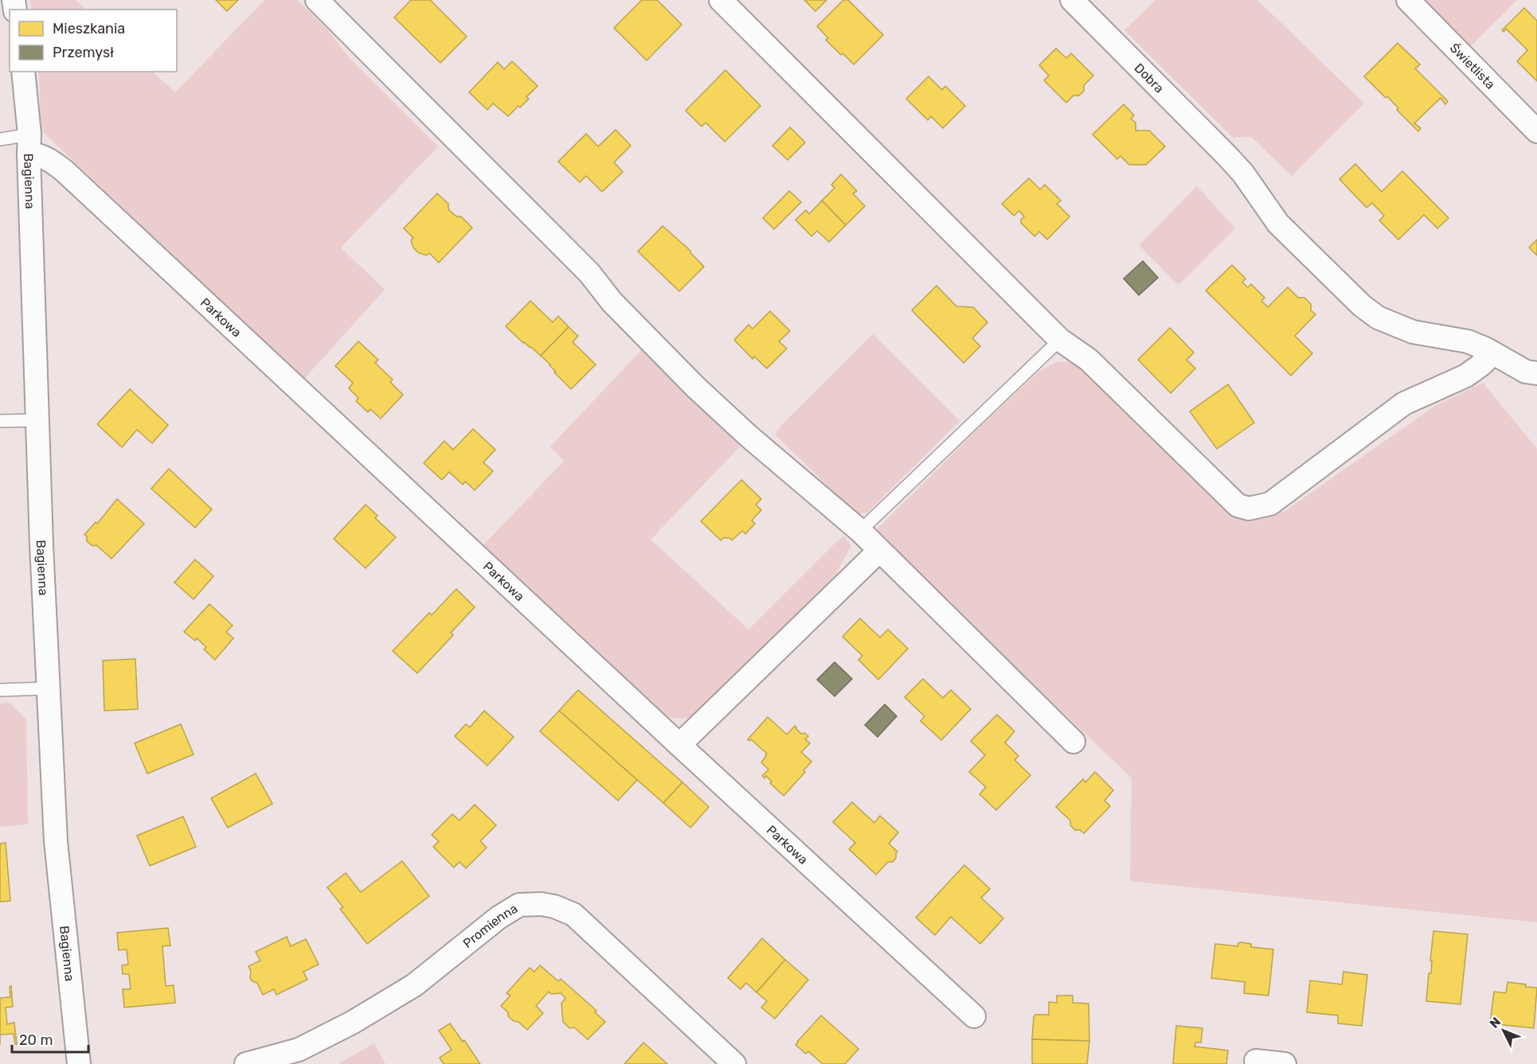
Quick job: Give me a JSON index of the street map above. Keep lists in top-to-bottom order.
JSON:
{
  "streets": {
    "street": [
      "Świetlista",
      "Dobra",
      "Bagienna",
      "Parkowa",
      "Promienna"
    ]
  },
  "crossings": [
    ["Bagienna", "Parkowa"]
  ],
  "legend": ["Mieszkania", "Przemysł"],
  "scale_bar": "20 m",
  "north": "top left"
}
